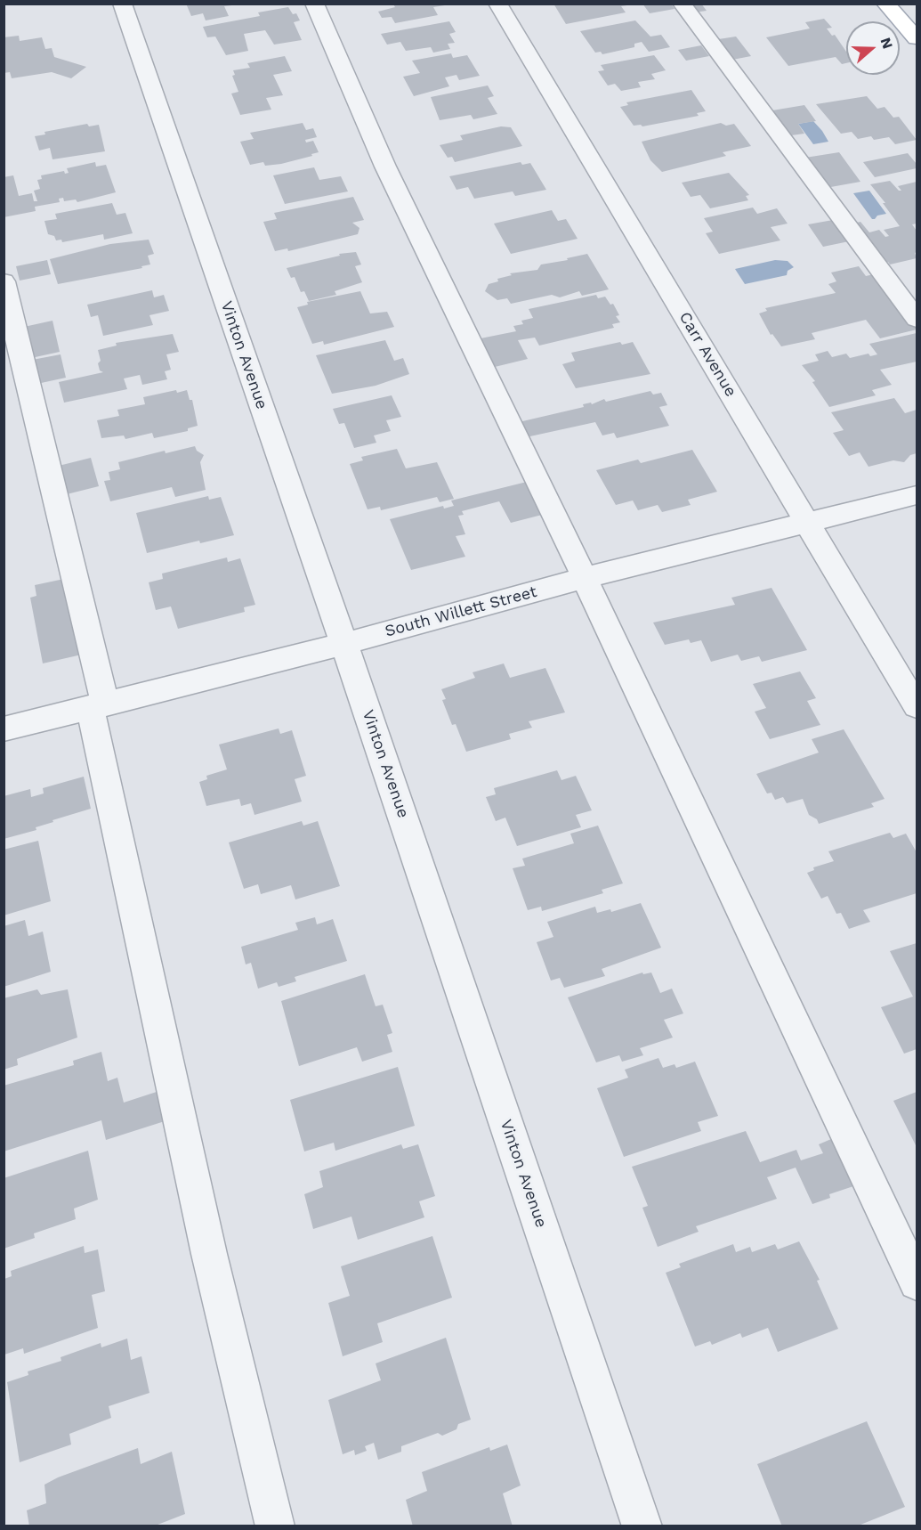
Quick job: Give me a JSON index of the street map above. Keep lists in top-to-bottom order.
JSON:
{
  "streets": {
    "street": ["Carr Avenue", "Vinton Avenue", "South Willett Street"]
  },
  "crossings": [
    ["Carr Avenue", "South Willett Street"],
    ["Vinton Avenue", "South Willett Street"]
  ],
  "north": "right"
}
